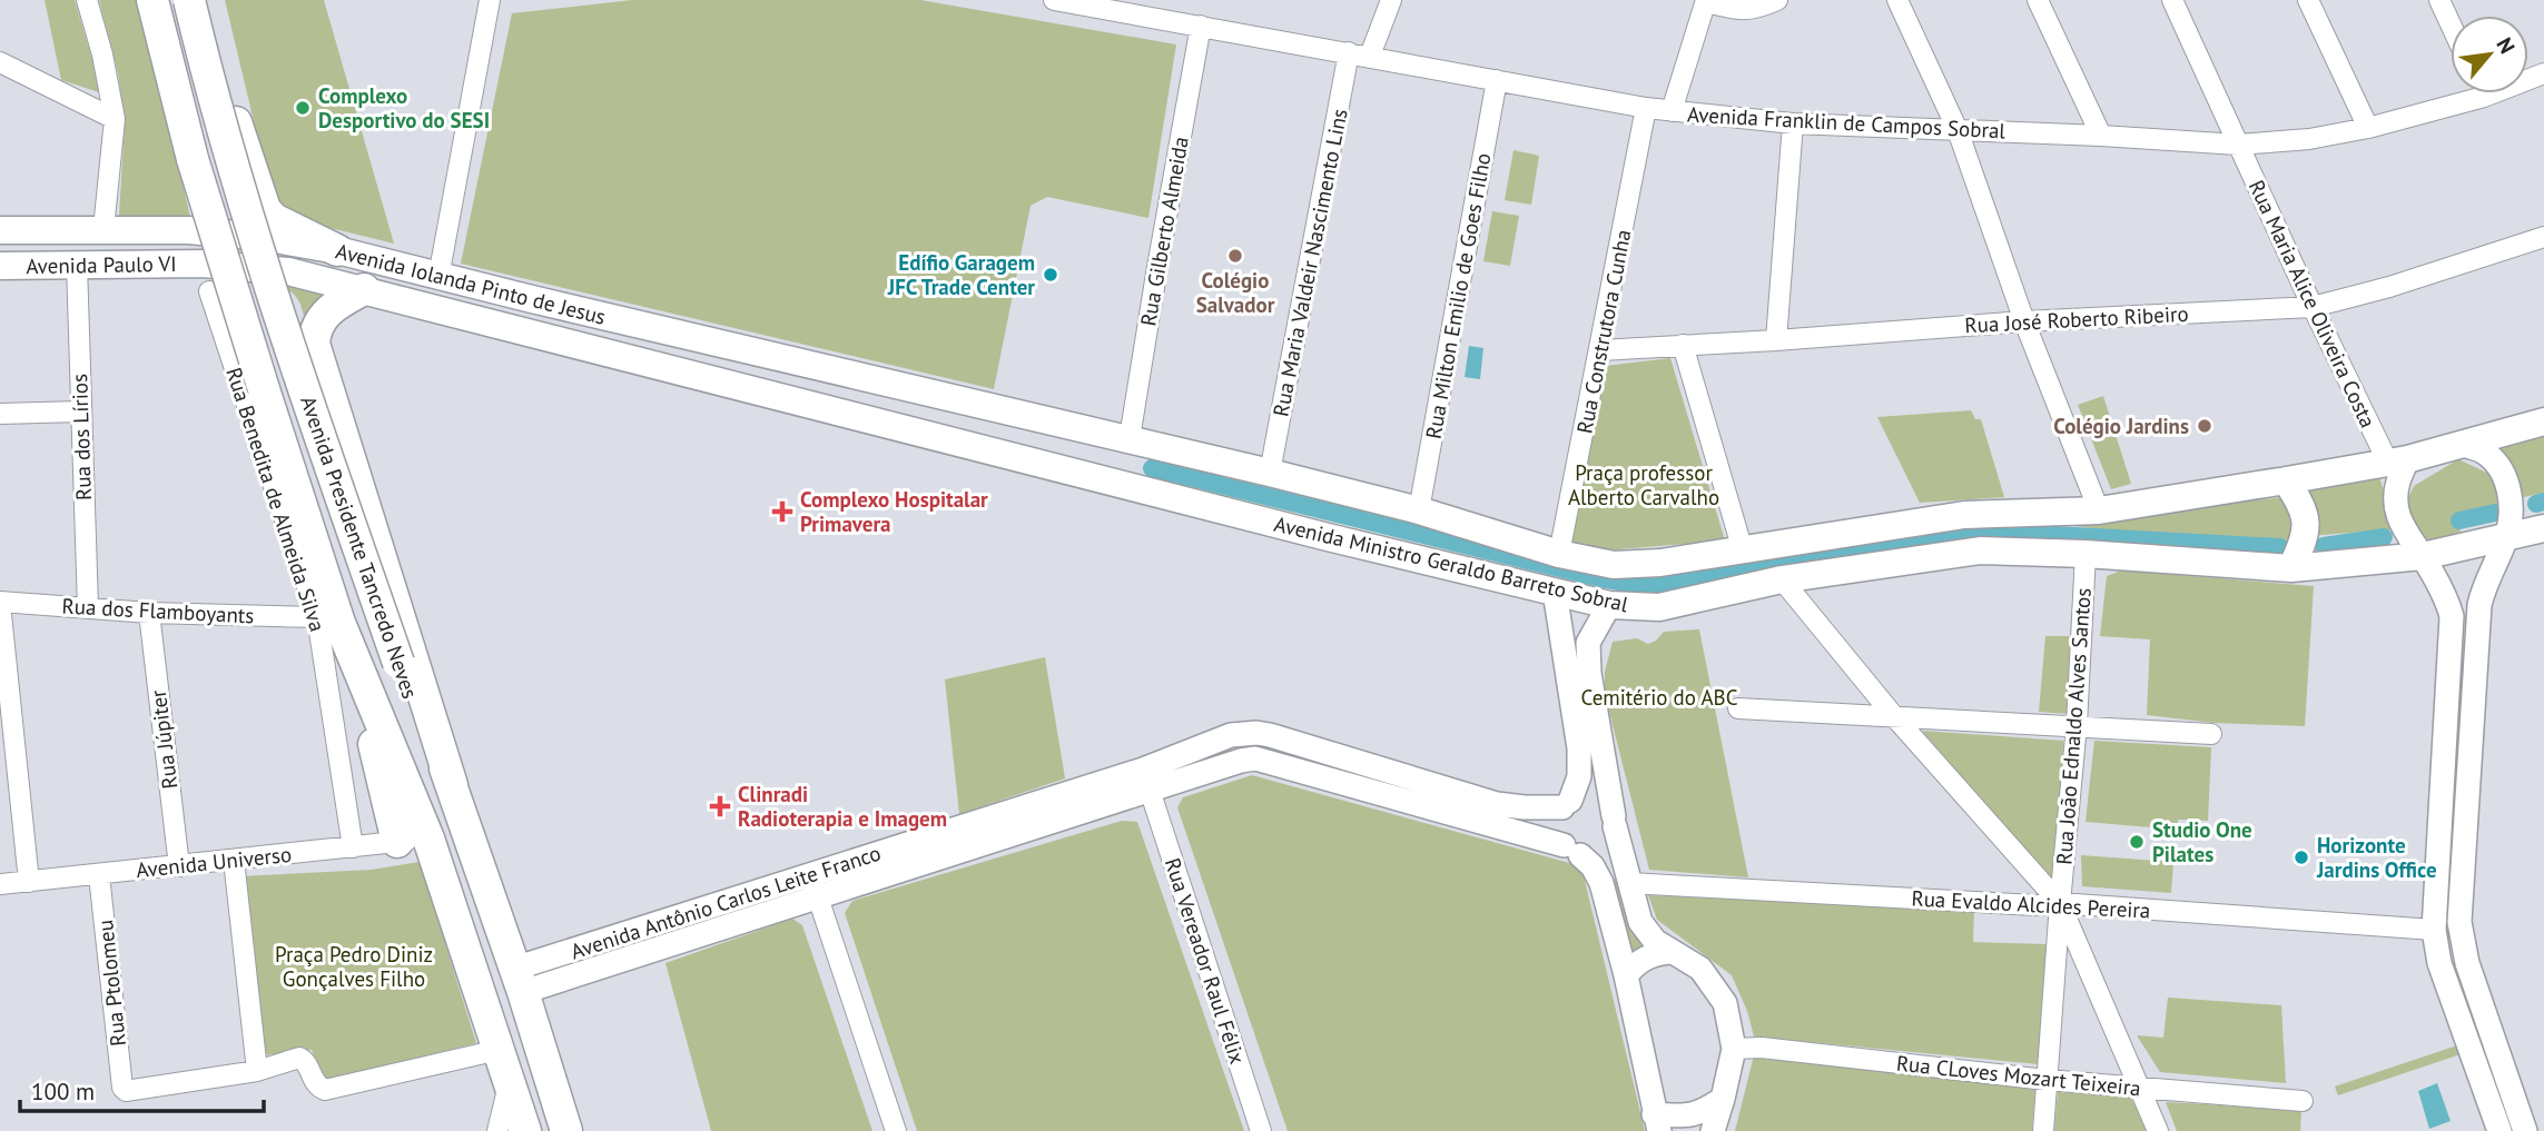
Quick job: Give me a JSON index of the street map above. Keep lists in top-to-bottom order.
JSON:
{
  "streets": {
    "main road": [
      "Avenida Paulo VI",
      "Avenida Iolanda Pinto de Jesus",
      "Avenida Presidente Tancredo Neves",
      "Avenida Ministro Geraldo Barreto Sobral"
    ],
    "street": [
      "Avenida Franklin de Campos Sobral",
      "Rua Gilberto Almeida",
      "Rua Maria Valdeir Nascimento Lins",
      "Rua Milton Emilio de Goes Filho",
      "Rua Maria Alice Oliveira Costa",
      "Rua José Roberto Ribeiro",
      "Rua Construtora Cunha",
      "Rua dos Lírios",
      "Rua Benedita de Almeida Silva",
      "Rua dos Flamboyants",
      "Rua João Ednaldo Alves Santos",
      "Rua Júpiter",
      "Avenida Universo",
      "Avenida Antônio Carlos Leite Franco",
      "Rua Evaldo Alcides Pereira",
      "Rua Vereador Raul Félix",
      "Rua Ptolomeu",
      "Rua CLoves Mozart Teixeira"
    ]
  },
  "crossings": [
    ["Avenida Franklin de Campos Sobral", "Rua Gilberto Almeida"],
    ["Avenida Franklin de Campos Sobral", "Rua Maria Valdeir Nascimento Lins"],
    ["Avenida Franklin de Campos Sobral", "Rua Milton Emilio de Goes Filho"],
    ["Avenida Franklin de Campos Sobral", "Rua Maria Alice Oliveira Costa"],
    ["Avenida Franklin de Campos Sobral", "Rua Construtora Cunha"],
    ["Rua Gilberto Almeida", "Avenida Ministro Geraldo Barreto Sobral"],
    ["Rua Maria Valdeir Nascimento Lins", "Avenida Ministro Geraldo Barreto Sobral"],
    ["Avenida Paulo VI", "Avenida Iolanda Pinto de Jesus"],
    ["Avenida Paulo VI", "Rua dos Lírios"],
    ["Avenida Iolanda Pinto de Jesus", "Avenida Ministro Geraldo Barreto Sobral"],
    ["Rua Milton Emilio de Goes Filho", "Avenida Ministro Geraldo Barreto Sobral"],
    ["Rua Maria Alice Oliveira Costa", "Rua José Roberto Ribeiro"],
    ["Rua Maria Alice Oliveira Costa", "Avenida Ministro Geraldo Barreto Sobral"],
    ["Rua José Roberto Ribeiro", "Rua Construtora Cunha"],
    ["Rua Construtora Cunha", "Avenida Ministro Geraldo Barreto Sobral"],
    ["Rua dos Lírios", "Rua dos Flamboyants"],
    ["Rua Benedita de Almeida Silva", "Rua dos Flamboyants"],
    ["Rua Benedita de Almeida Silva", "Avenida Universo"],
    ["Avenida Presidente Tancredo Neves", "Avenida Universo"],
    ["Avenida Presidente Tancredo Neves", "Avenida Antônio Carlos Leite Franco"],
    ["Avenida Ministro Geraldo Barreto Sobral", "Rua João Ednaldo Alves Santos"],
    ["Rua dos Flamboyants", "Rua Júpiter"],
    ["Rua João Ednaldo Alves Santos", "Rua Evaldo Alcides Pereira"],
    ["Rua João Ednaldo Alves Santos", "Rua CLoves Mozart Teixeira"],
    ["Rua Júpiter", "Avenida Universo"],
    ["Avenida Universo", "Rua Ptolomeu"],
    ["Avenida Antônio Carlos Leite Franco", "Rua Vereador Raul Félix"]
  ],
  "parks": ["Praça professor Alberto Carvalho", "Cemitério do ABC", "Praça Pedro Diniz Gonçalves Filho"],
  "places": {
    "other": [
      "Complexo Desportivo do SESI",
      "Colégio Salvador",
      "Edífio Garagem JFC Trade Center",
      "Colégio Jardins",
      "Studio One Pilates",
      "Horizonte Jardins Office"
    ],
    "health": ["Complexo Hospitalar Primavera", "Clinradi Radioterapia e Imagem"]
  },
  "scale_bar": "100 m",
  "north": "top right"
}
